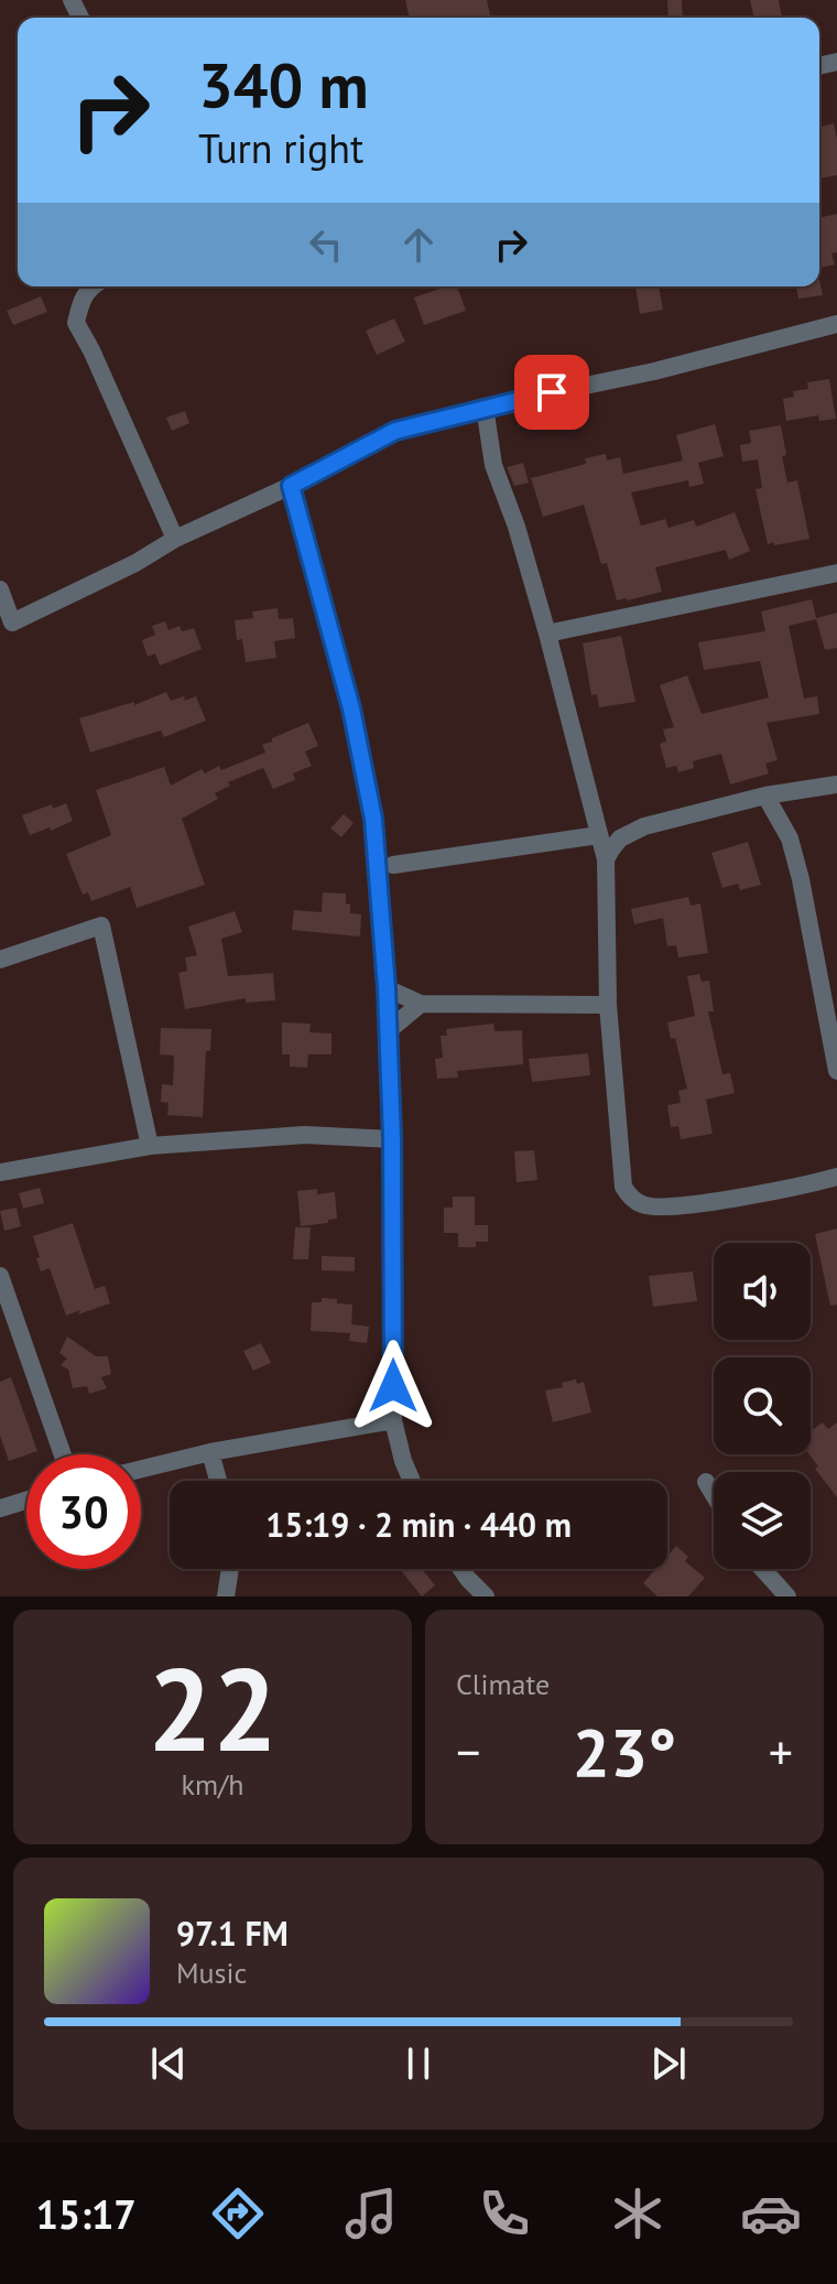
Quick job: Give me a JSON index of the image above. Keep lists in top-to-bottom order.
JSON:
{
  "page": {
    "turn": ["340 m", "Turn right"],
    "limit": "30",
    "trip": "15:19 · 2 min · 440 m",
    "tile": [
      ["22", "km/h"],
      "Climate"
    ],
    "heat": ["−", "23°", "+"],
    "song": ["97.1 FM", "Music"],
    "tabs": "15:17"
  }
}
